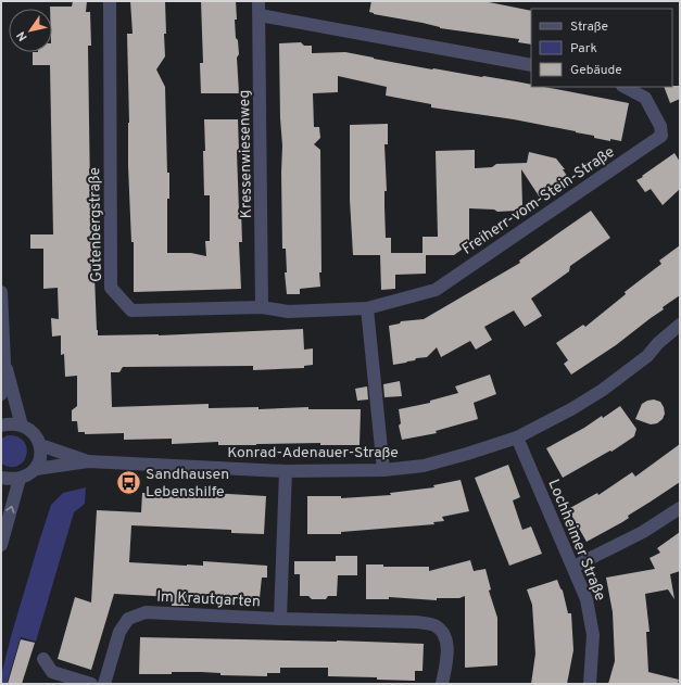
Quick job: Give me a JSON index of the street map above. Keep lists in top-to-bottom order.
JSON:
{
  "streets": {
    "street": [
      "Kressenwiesenweg",
      "Freiherr-vom-Stein-Straße",
      "Gutenbergstraße",
      "Konrad-Adenauer-Straße",
      "Lochheimer Straße",
      "Im Krautgarten"
    ]
  },
  "crossings": [
    ["Kressenwiesenweg", "Freiherr-vom-Stein-Straße"],
    ["Kressenwiesenweg", "Gutenbergstraße"],
    ["Freiherr-vom-Stein-Straße", "Gutenbergstraße"],
    ["Konrad-Adenauer-Straße", "Lochheimer Straße"],
    ["Konrad-Adenauer-Straße", "Im Krautgarten"]
  ],
  "places": {
    "bus stop": ["Sandhausen Lebenshilfe"]
  },
  "legend": ["Straße", "Park", "Gebäude"],
  "north": "bottom left"
}
